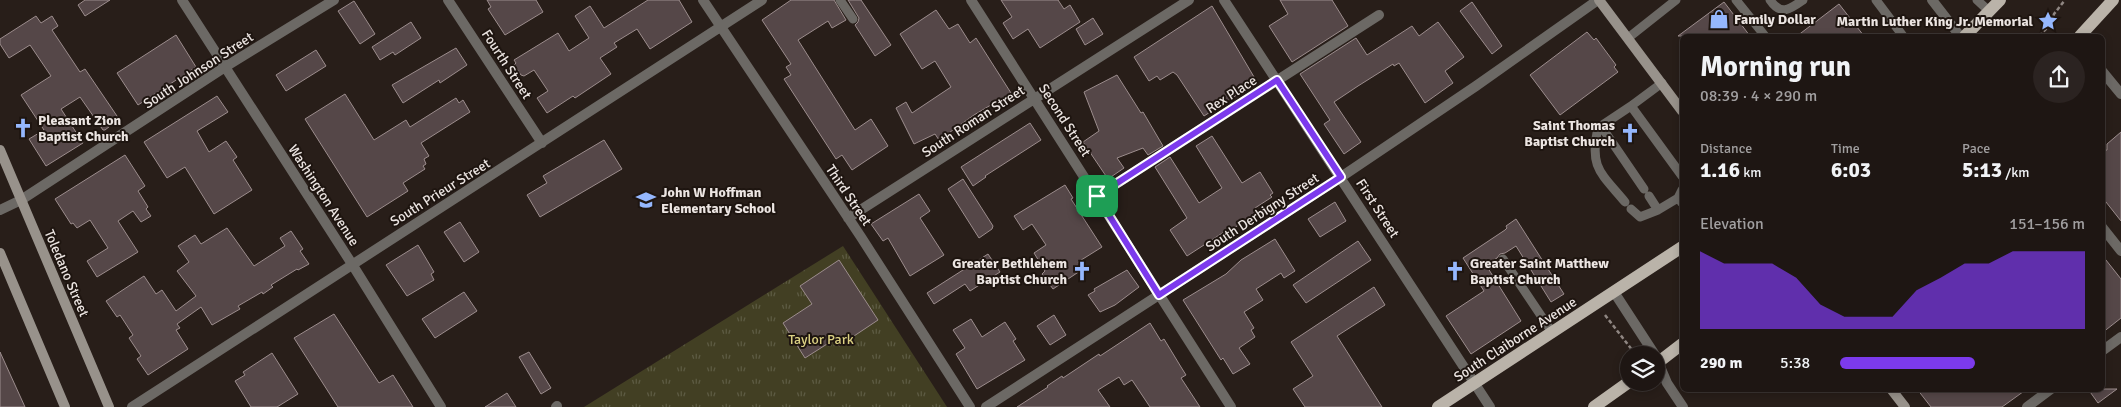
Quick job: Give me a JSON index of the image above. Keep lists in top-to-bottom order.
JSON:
{
  "streets": {
    "main road": ["South Claiborne Avenue"],
    "street": [
      "Fourth Street",
      "South Johnson Street",
      "Rex Place",
      "Second Street",
      "South Roman Street",
      "South Prieur Street",
      "Washington Avenue",
      "Third Street",
      "First Street",
      "South Derbigny Street",
      "Toledano Street"
    ]
  },
  "crossings": [
    ["Fourth Street", "South Prieur Street"],
    ["South Johnson Street", "Washington Avenue"],
    ["South Johnson Street", "Toledano Street"],
    ["Rex Place", "Second Street"],
    ["Rex Place", "First Street"],
    ["Second Street", "South Roman Street"],
    ["Second Street", "South Derbigny Street"],
    ["South Roman Street", "Third Street"],
    ["South Prieur Street", "Washington Avenue"],
    ["South Prieur Street", "Third Street"],
    ["First Street", "South Derbigny Street"],
    ["First Street", "South Claiborne Avenue"]
  ],
  "parks": ["Taylor Park"],
  "places": {
    "shop": ["Family Dollar"],
    "place": ["Martin Luther King Jr. Memorial"],
    "church": [
      "Pleasant Zion Baptist Church",
      "Saint Thomas Baptist Church",
      "Greater Bethlehem Baptist Church",
      "Greater Saint Matthew Baptist Church"
    ],
    "school or university": ["John W Hoffman Elementary School"]
  },
  "page": {
    "heading": ["Morning run", "08:39 · 4 × 290 m"],
    "stats": [
      ["Distance", "1.16 km"],
      ["Time", "6:03"],
      ["Pace", "5:13 /km"]
    ],
    "chart": ["Elevation", "151–156 m"],
    "list": [
      {
        "name": "290 m",
        "note": "5:38"
      }
    ]
  }
}
